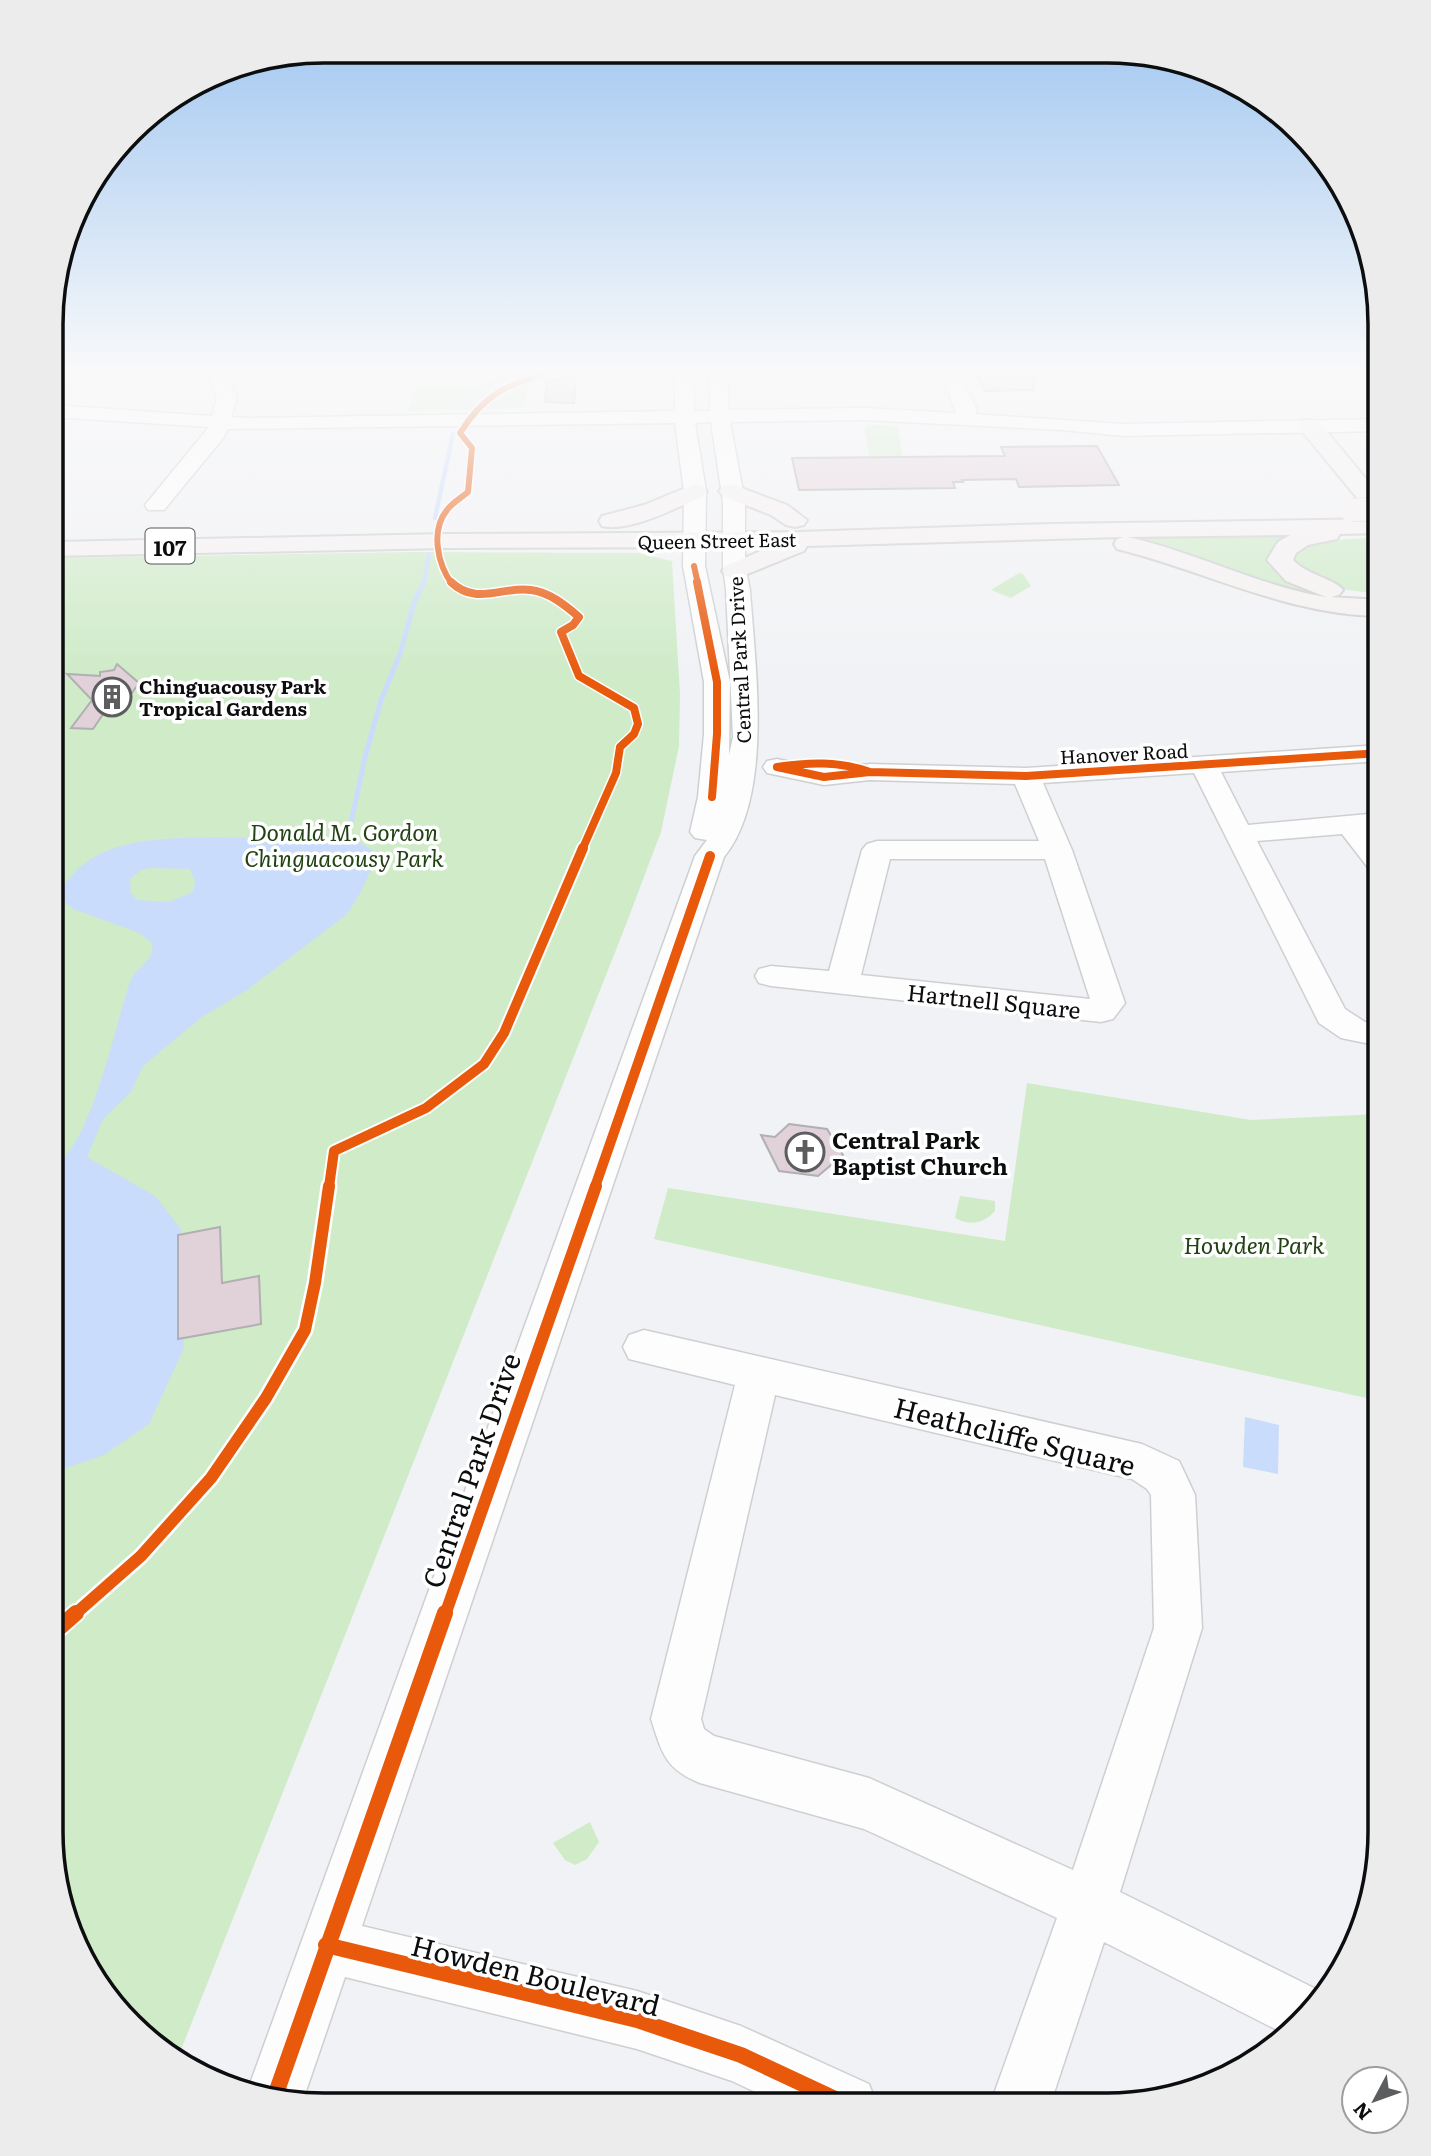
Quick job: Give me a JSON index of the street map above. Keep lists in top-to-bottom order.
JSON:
{
  "streets": {
    "main road": ["Queen Street East", "107"],
    "street": [
      "Central Park Drive",
      "Hanover Road",
      "Hartnell Square",
      "Heathcliffe Square",
      "Howden Boulevard"
    ]
  },
  "crossings": [
    ["Queen Street East", "Central Park Drive"],
    ["Central Park Drive", "Hanover Road"],
    ["Central Park Drive", "Howden Boulevard"],
    ["Hanover Road", "Hartnell Square"]
  ],
  "parks": ["Donald M. Gordon Chinguacousy Park", "Howden Park"],
  "places": {
    "building": ["Chinguacousy Park Tropical Gardens"],
    "church": ["Central Park Baptist Church"]
  },
  "north": "bottom left"
}
